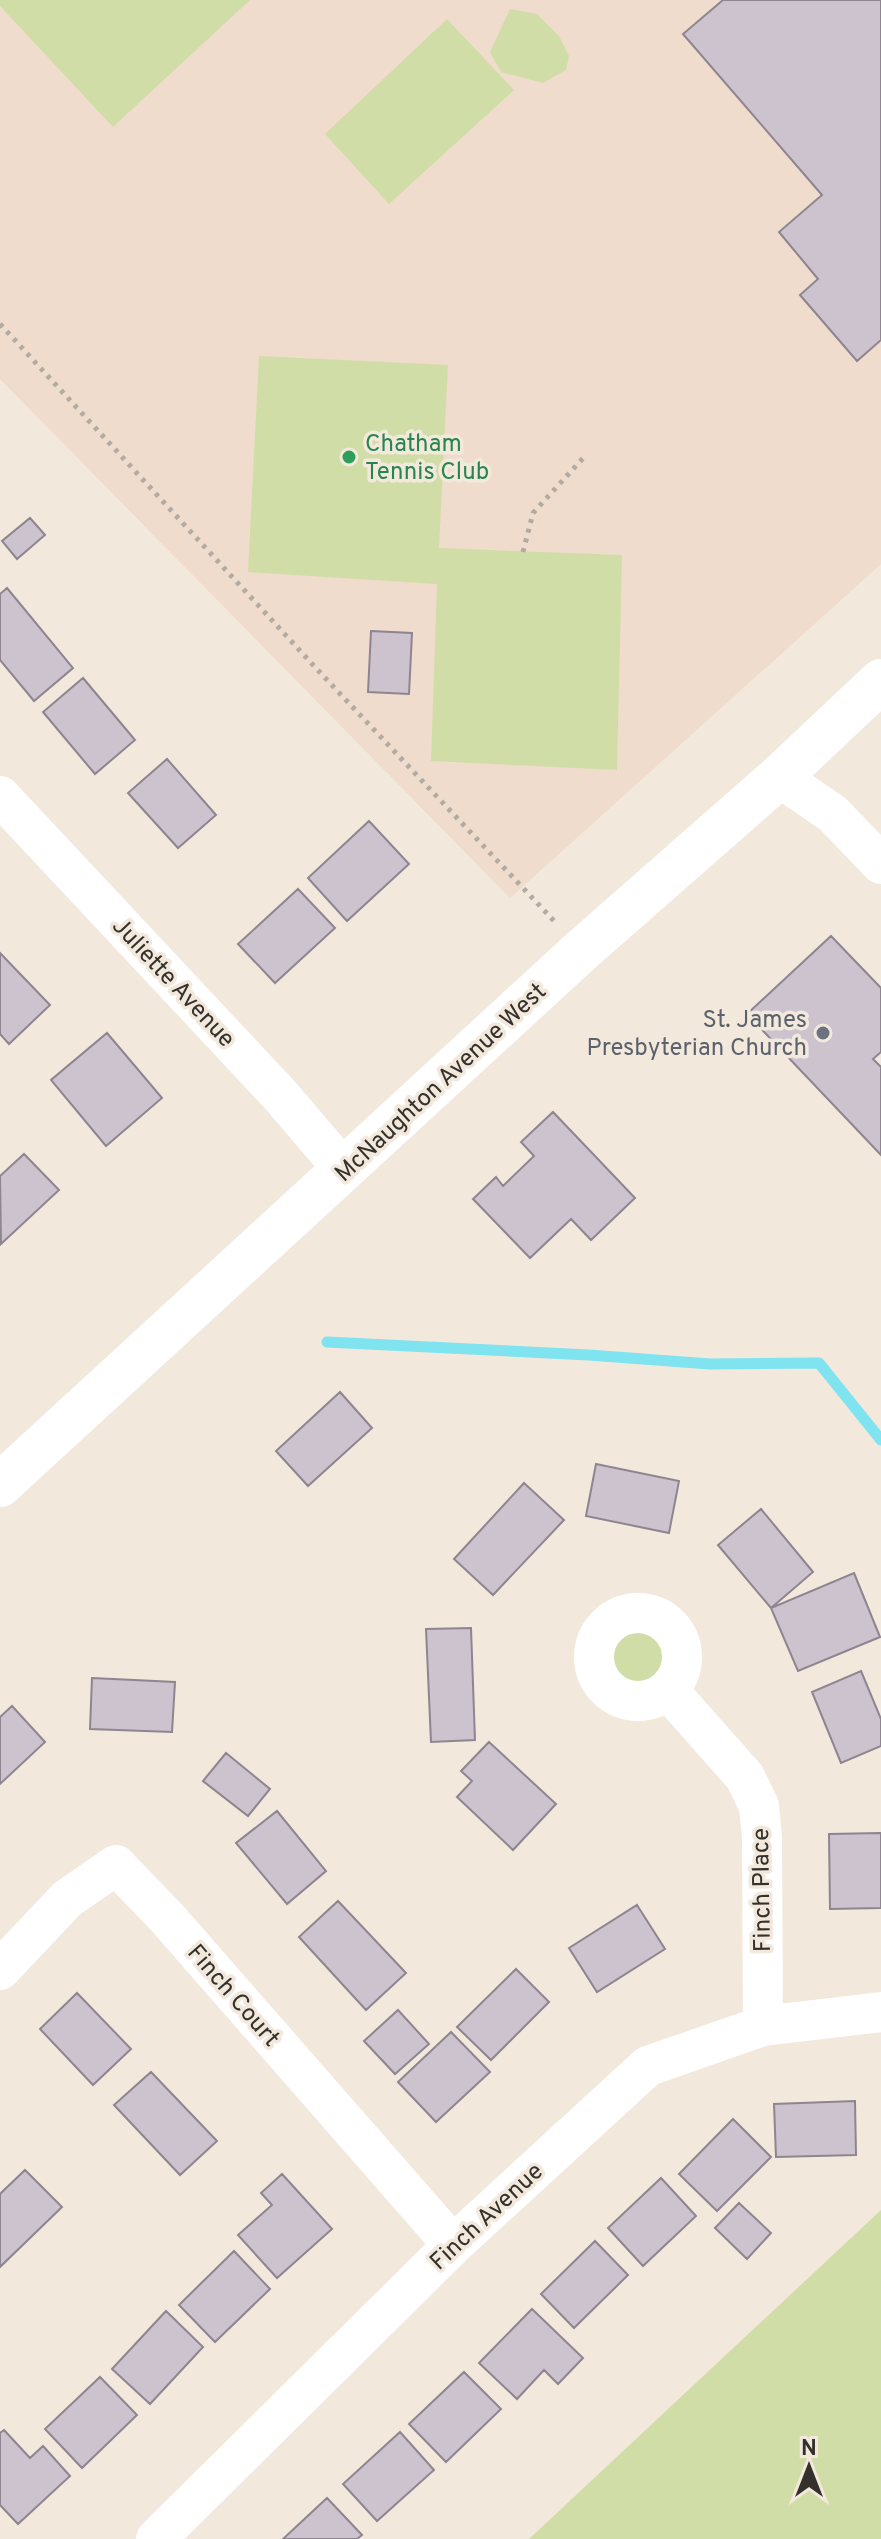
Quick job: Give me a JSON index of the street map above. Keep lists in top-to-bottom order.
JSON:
{
  "streets": {
    "main road": ["McNaughton Avenue West"],
    "street": [
      "Juliette Avenue",
      "Finch Place",
      "Finch Court",
      "Finch Avenue"
    ]
  },
  "crossings": [
    ["Juliette Avenue", "McNaughton Avenue West"],
    ["Finch Place", "Finch Avenue"],
    ["Finch Court", "Finch Avenue"]
  ],
  "places": ["Chatham Tennis Club", "St. James Presbyterian Church"],
  "north": "top"
}
